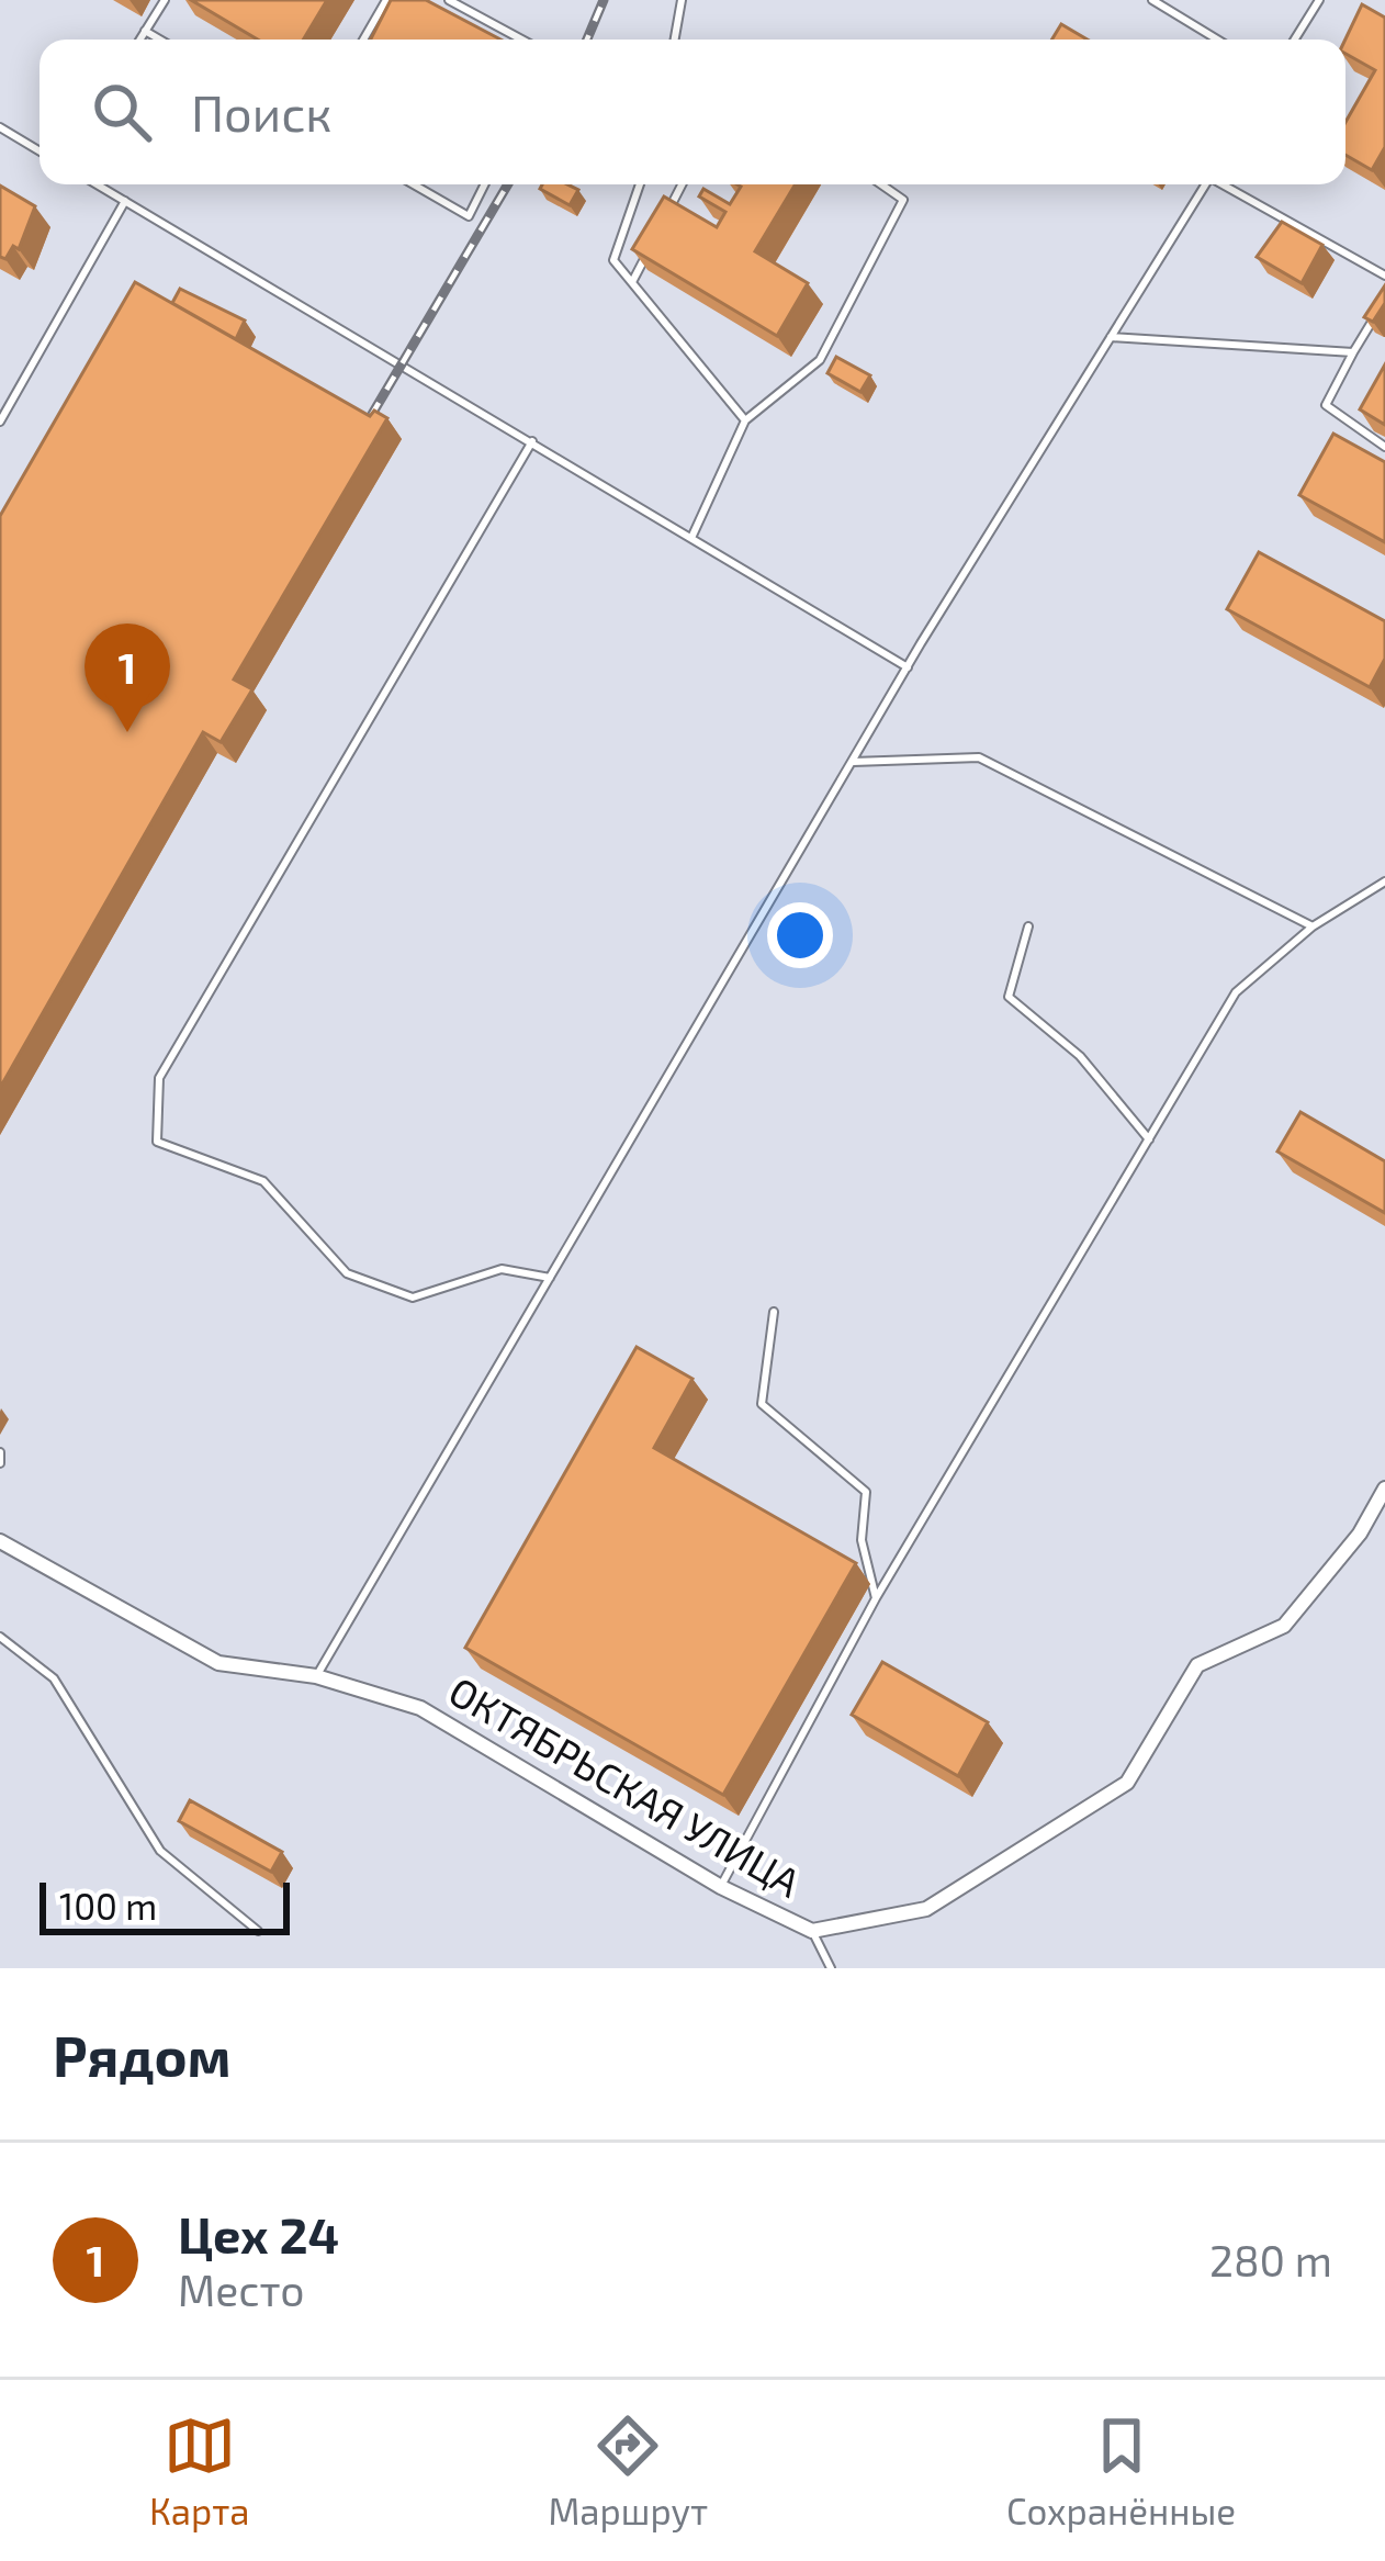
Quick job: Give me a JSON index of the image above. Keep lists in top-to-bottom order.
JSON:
{
  "streets": {
    "street": ["ОКТЯБРЬСКАЯ УЛИЦА"]
  },
  "scale_bar": "100 m",
  "page": {
    "search": "Поиск",
    "pins": "1",
    "scale": "100 m",
    "heading": "Рядом",
    "list": [
      {
        "mark": "1",
        "name": "Цех 24",
        "note": "Место",
        "value": "280 m"
      }
    ],
    "nav": ["Карта", "Маршрут", "Сохранённые"]
  }
}
